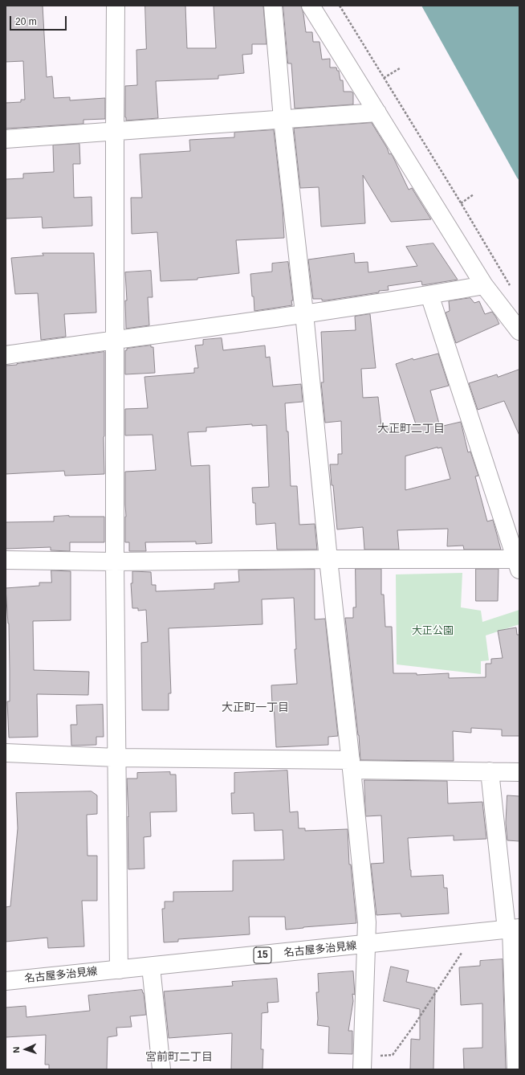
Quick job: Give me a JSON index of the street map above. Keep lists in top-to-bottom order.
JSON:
{
  "streets": {
    "street": ["名古屋多治見線", "15"]
  },
  "districts": ["大正町二丁目", "大正町一丁目", "宮前町二丁目"],
  "parks": ["大正公園"],
  "scale_bar": "20 m",
  "north": "left"
}
